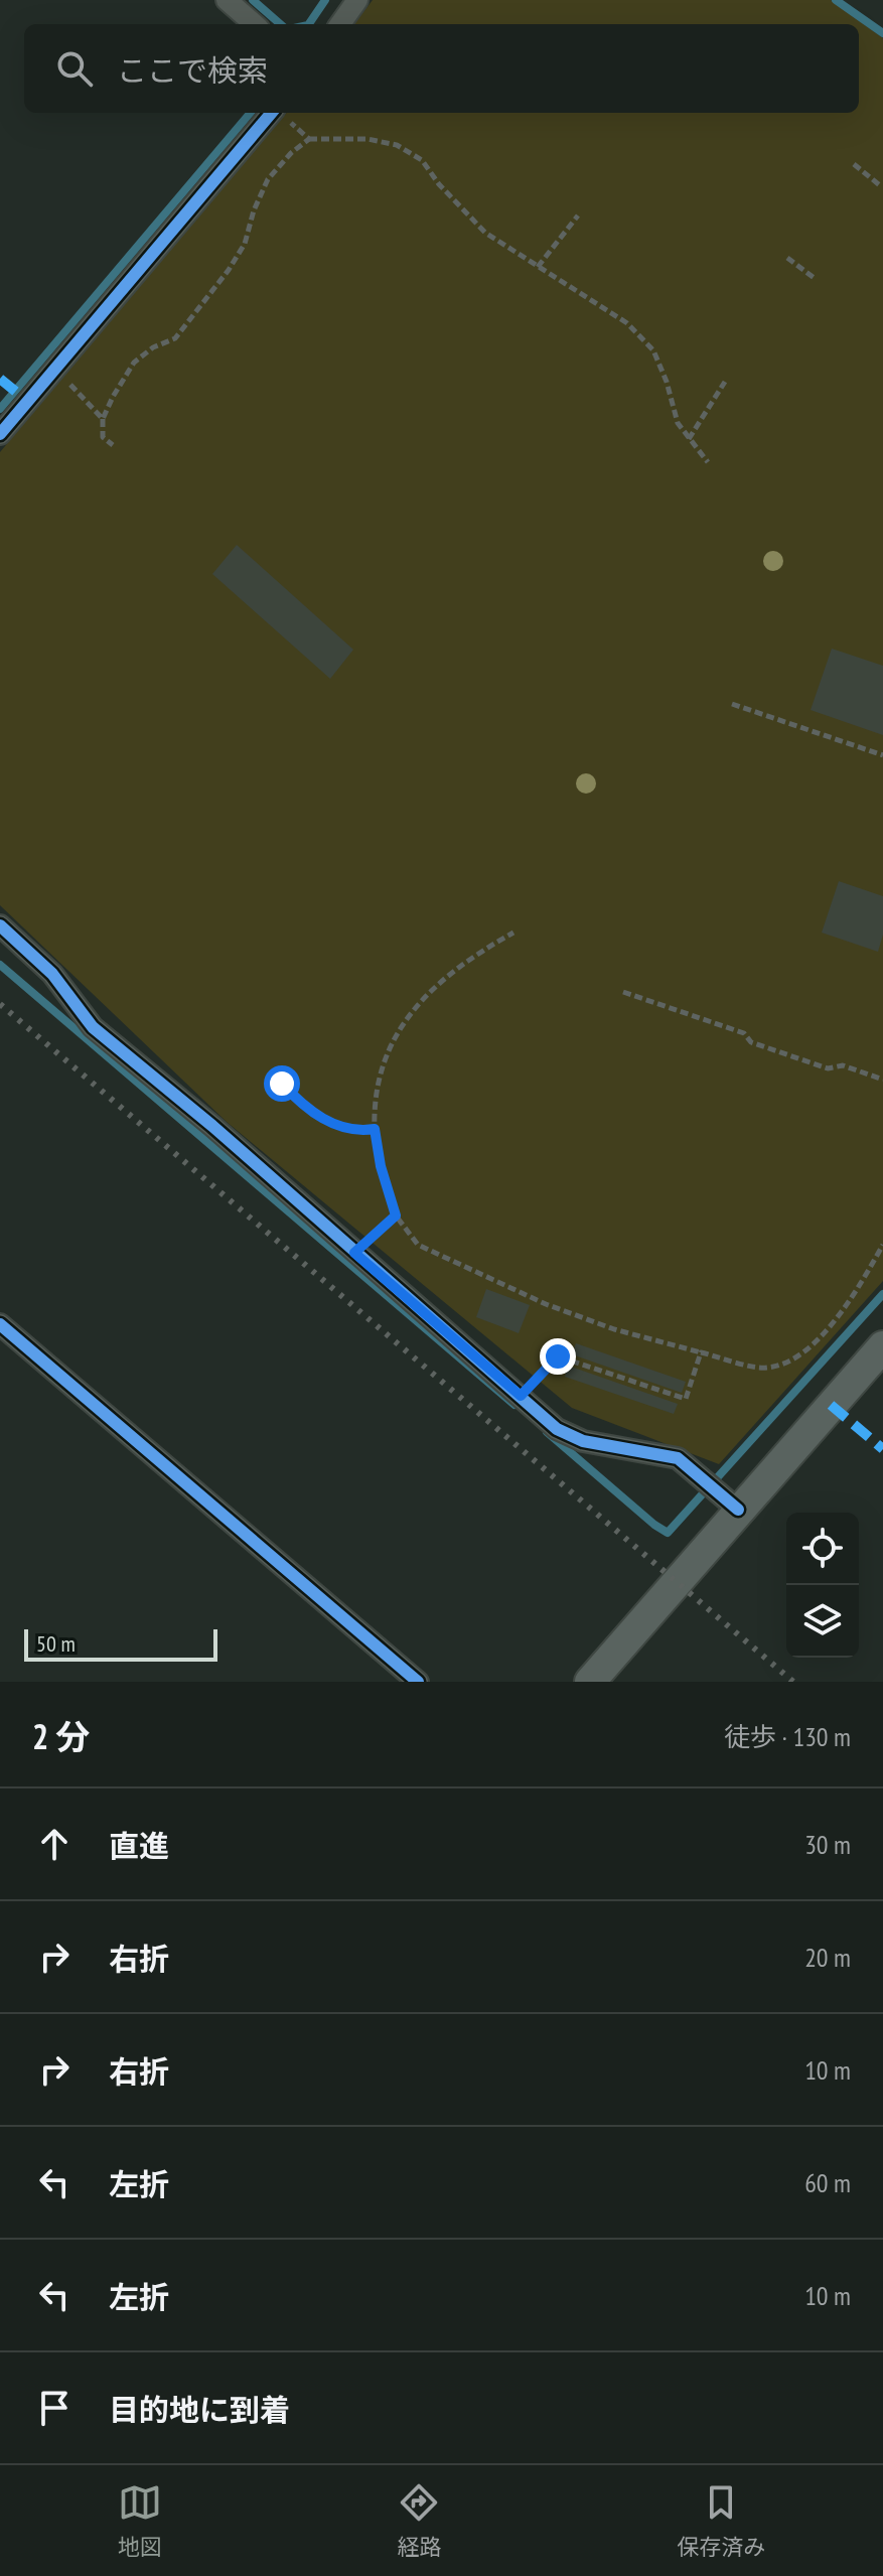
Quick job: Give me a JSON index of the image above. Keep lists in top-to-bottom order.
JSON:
{
  "scale_bar": "50 m",
  "page": {
    "search": "ここで検索",
    "scale": "50 m",
    "heading": ["2 分", "徒歩 · 130 m"],
    "list": [
      ["直進", "30 m"],
      ["右折", "20 m"],
      ["右折", "10 m"],
      ["左折", "60 m"],
      ["左折", "10 m"],
      "目的地に到着"
    ],
    "nav": ["地図", "経路", "保存済み"]
  }
}
